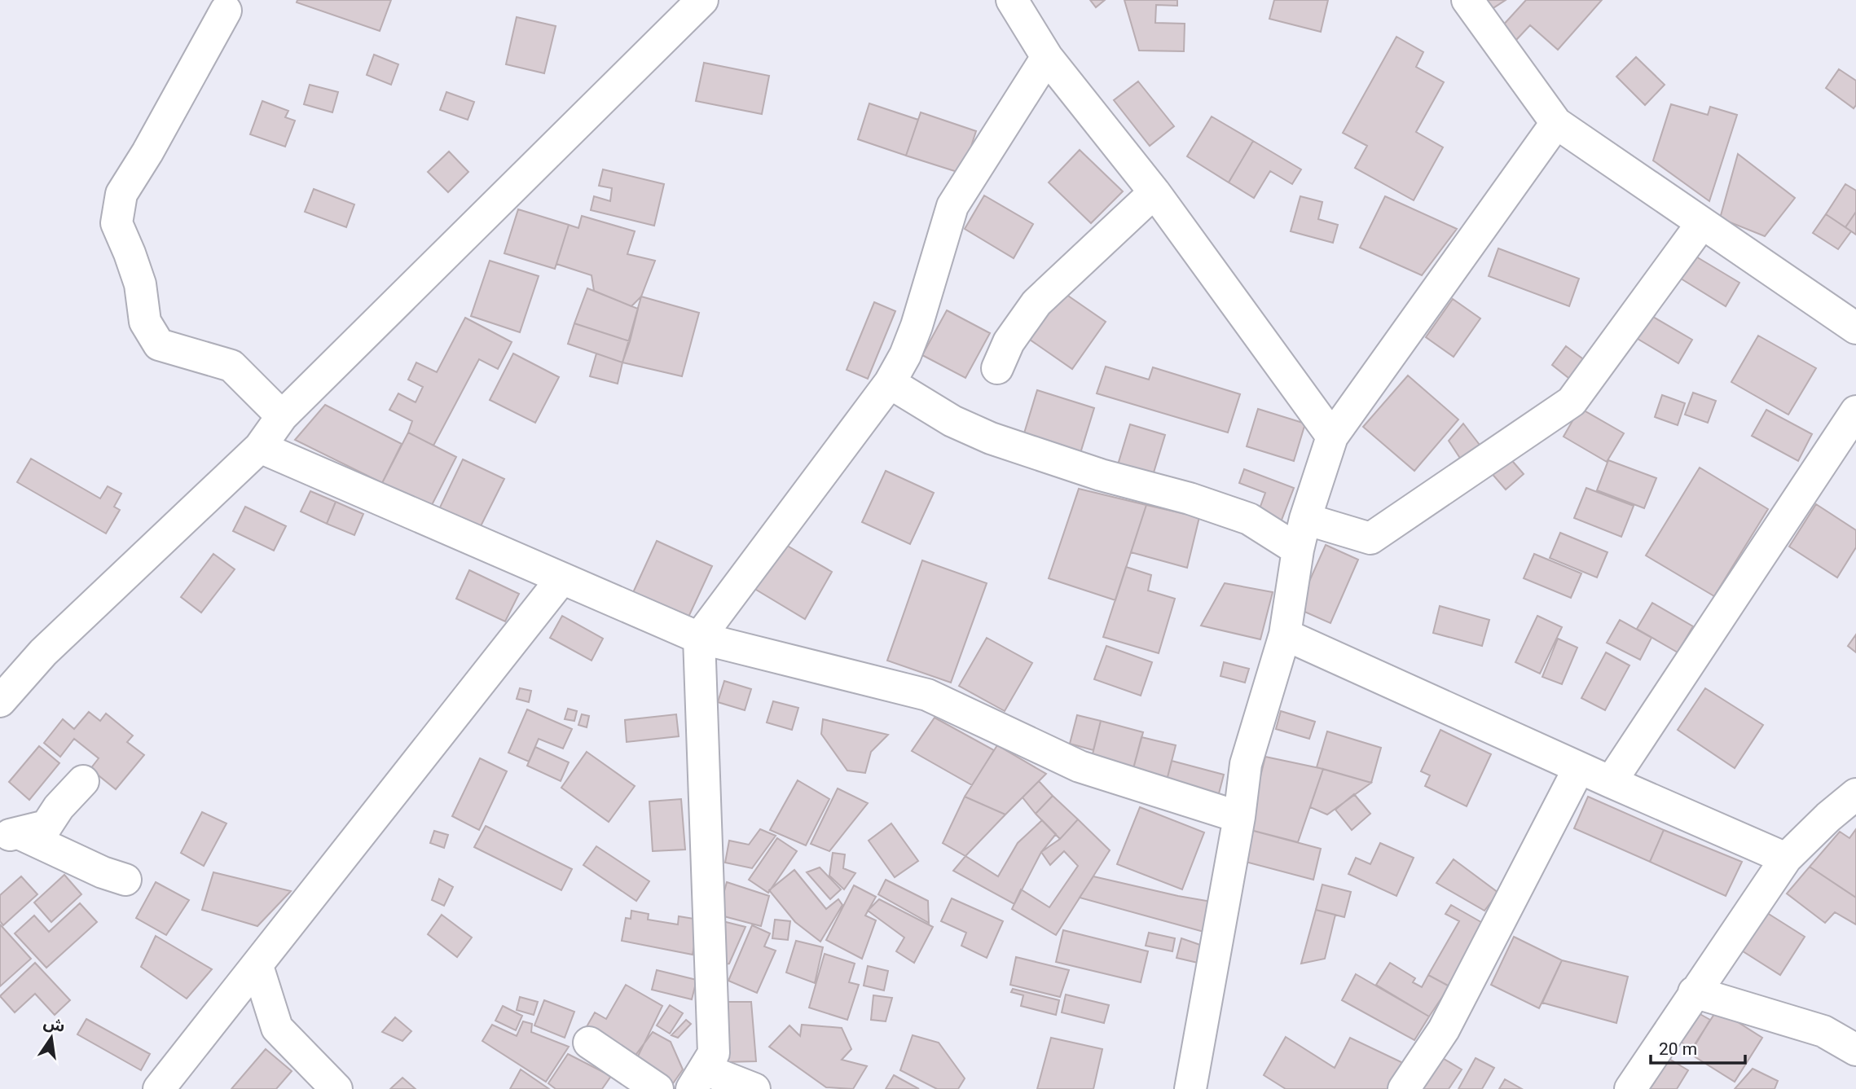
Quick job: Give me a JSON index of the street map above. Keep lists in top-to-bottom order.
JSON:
{
  "scale_bar": "20 m",
  "north": "top"
}
